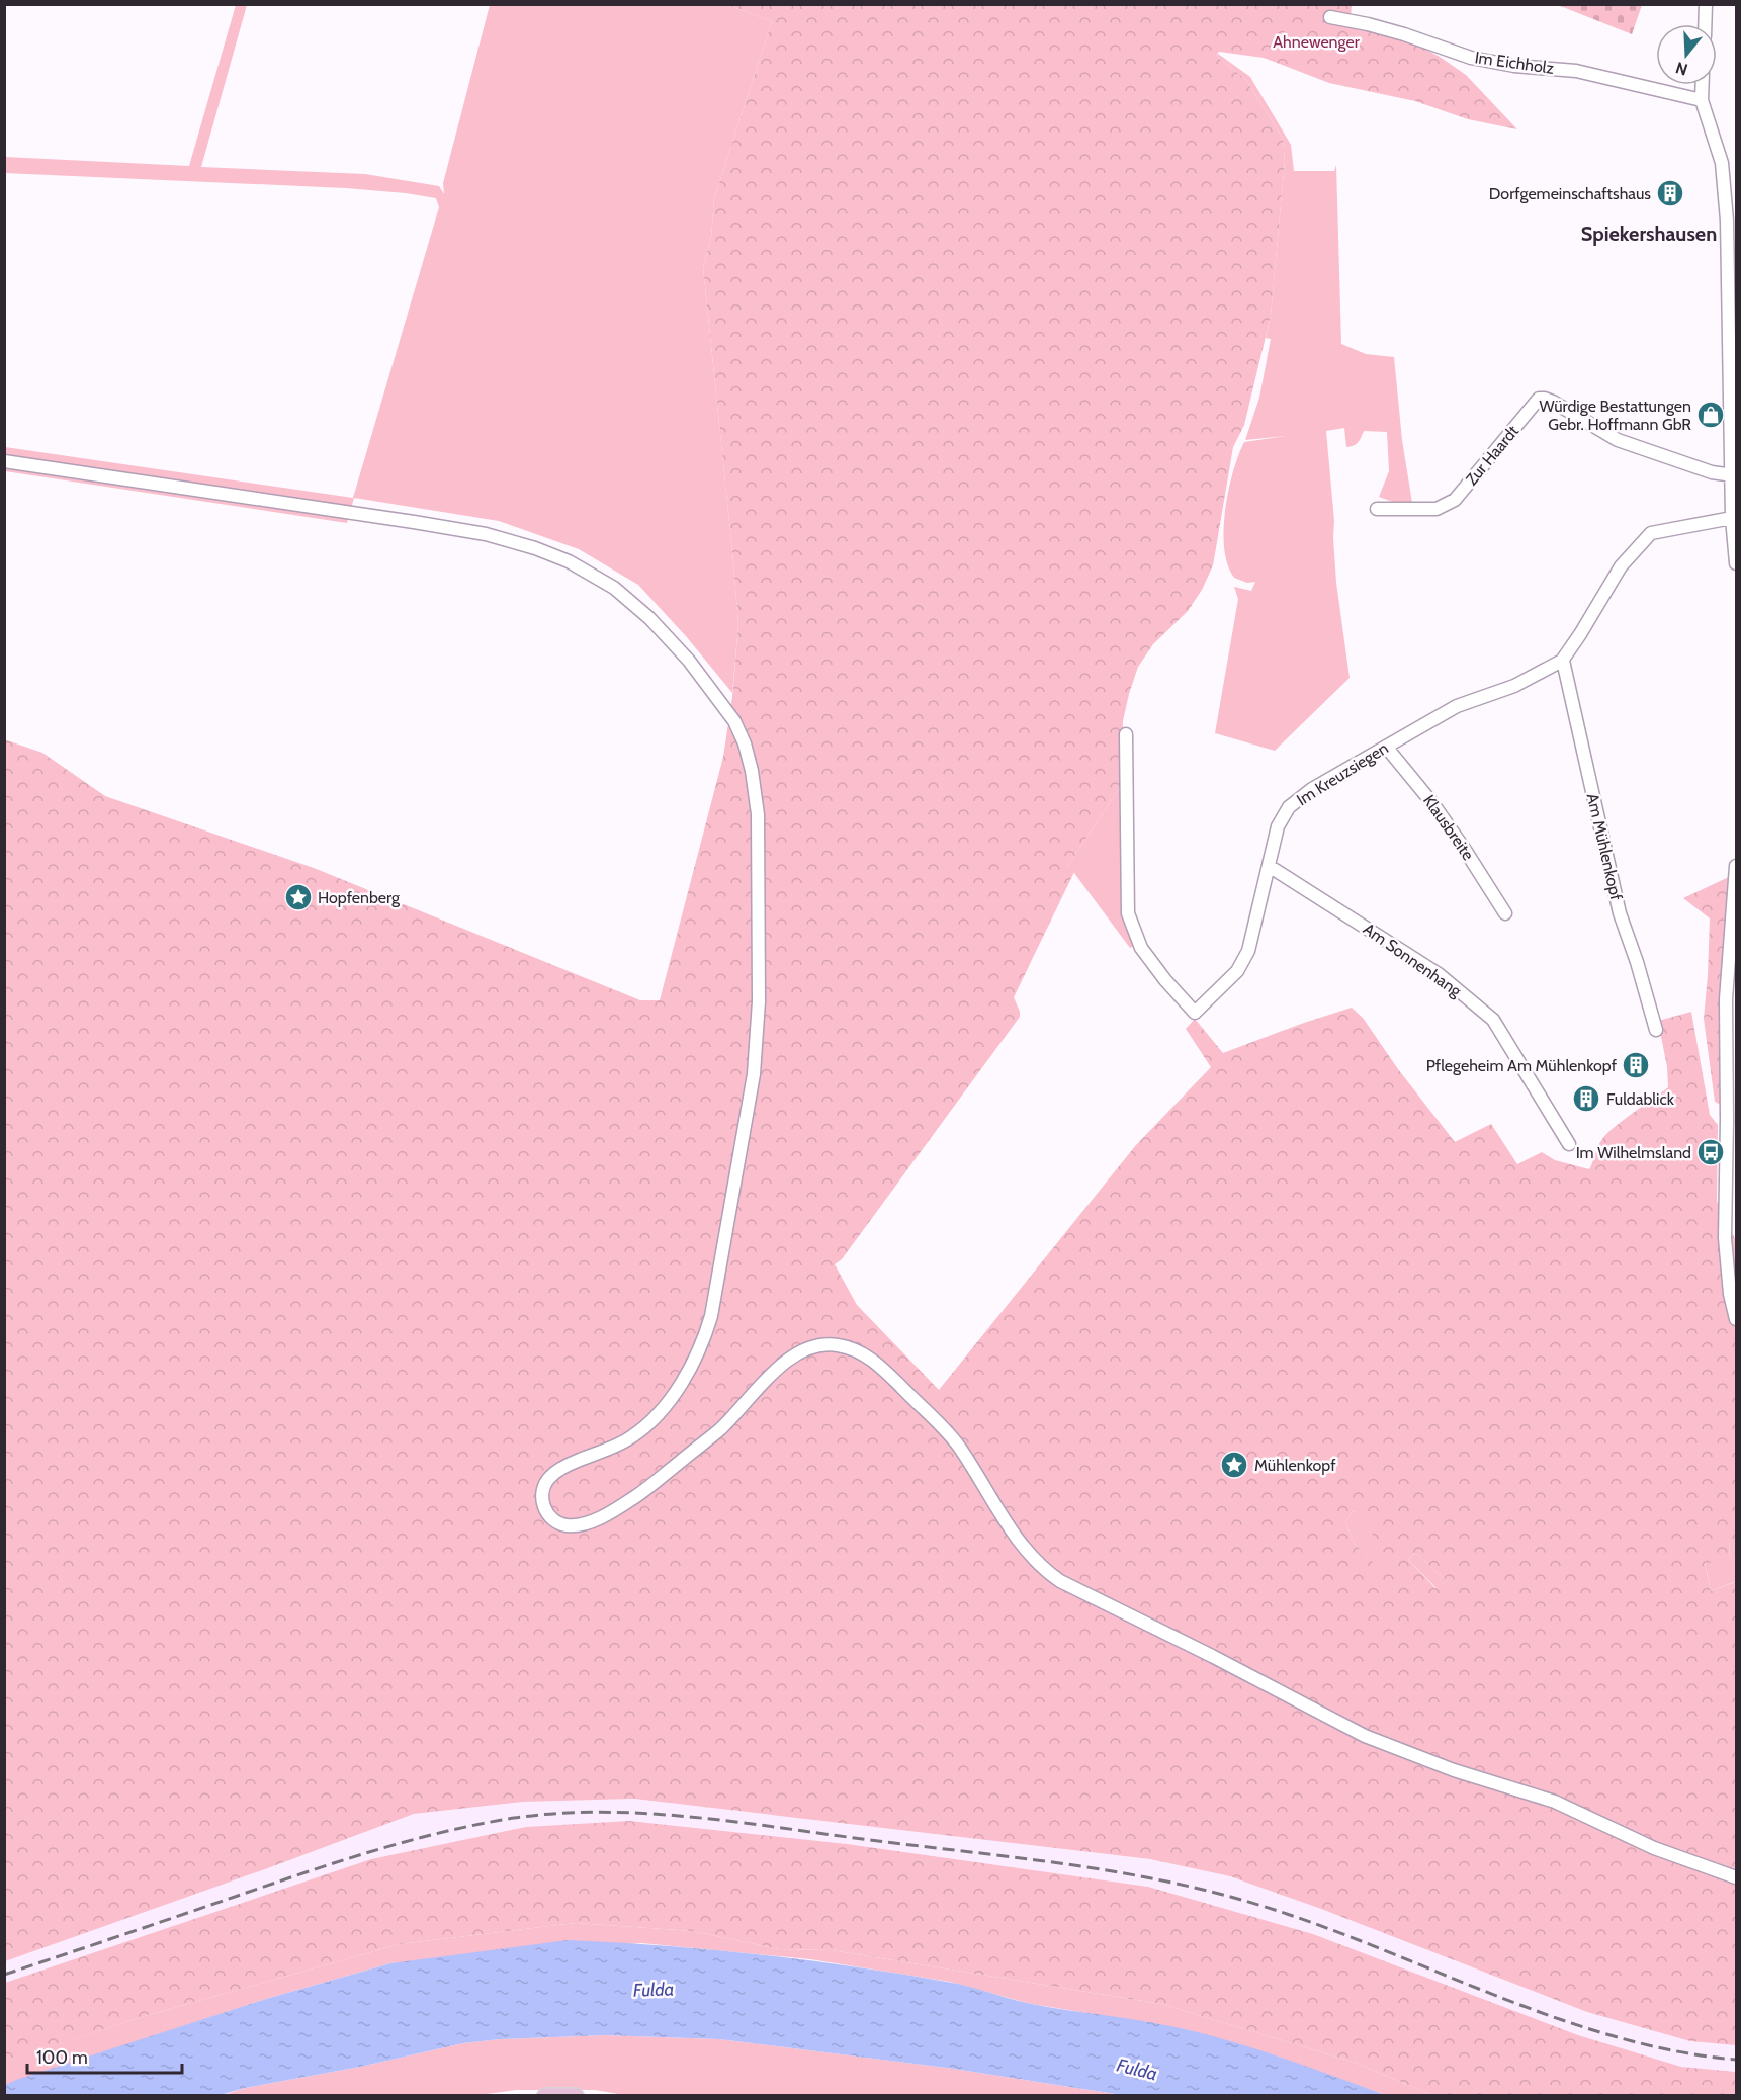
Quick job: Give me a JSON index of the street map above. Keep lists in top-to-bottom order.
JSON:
{
  "streets": {
    "street": [
      "Im Eichholz",
      "Zur Haardt",
      "Im Kreuzsiegen",
      "Klausbreite",
      "Am Mühlenkopf",
      "Am Sonnenhang"
    ]
  },
  "crossings": [
    ["Im Kreuzsiegen", "Klausbreite"],
    ["Im Kreuzsiegen", "Am Mühlenkopf"],
    ["Im Kreuzsiegen", "Am Sonnenhang"]
  ],
  "districts": ["Spiekershausen"],
  "water": ["Fulda"],
  "parks": ["Ahnewenger"],
  "places": {
    "building": ["Dorfgemeinschaftshaus", "Pflegeheim Am Mühlenkopf", "Fuldablick"],
    "shop": ["Würdige Bestattungen Gebr. Hoffmann GbR"],
    "place": ["Hopfenberg", "Mühlenkopf"],
    "bus stop": ["Im Wilhelmsland"]
  },
  "scale_bar": "100 m",
  "north": "bottom"
}
